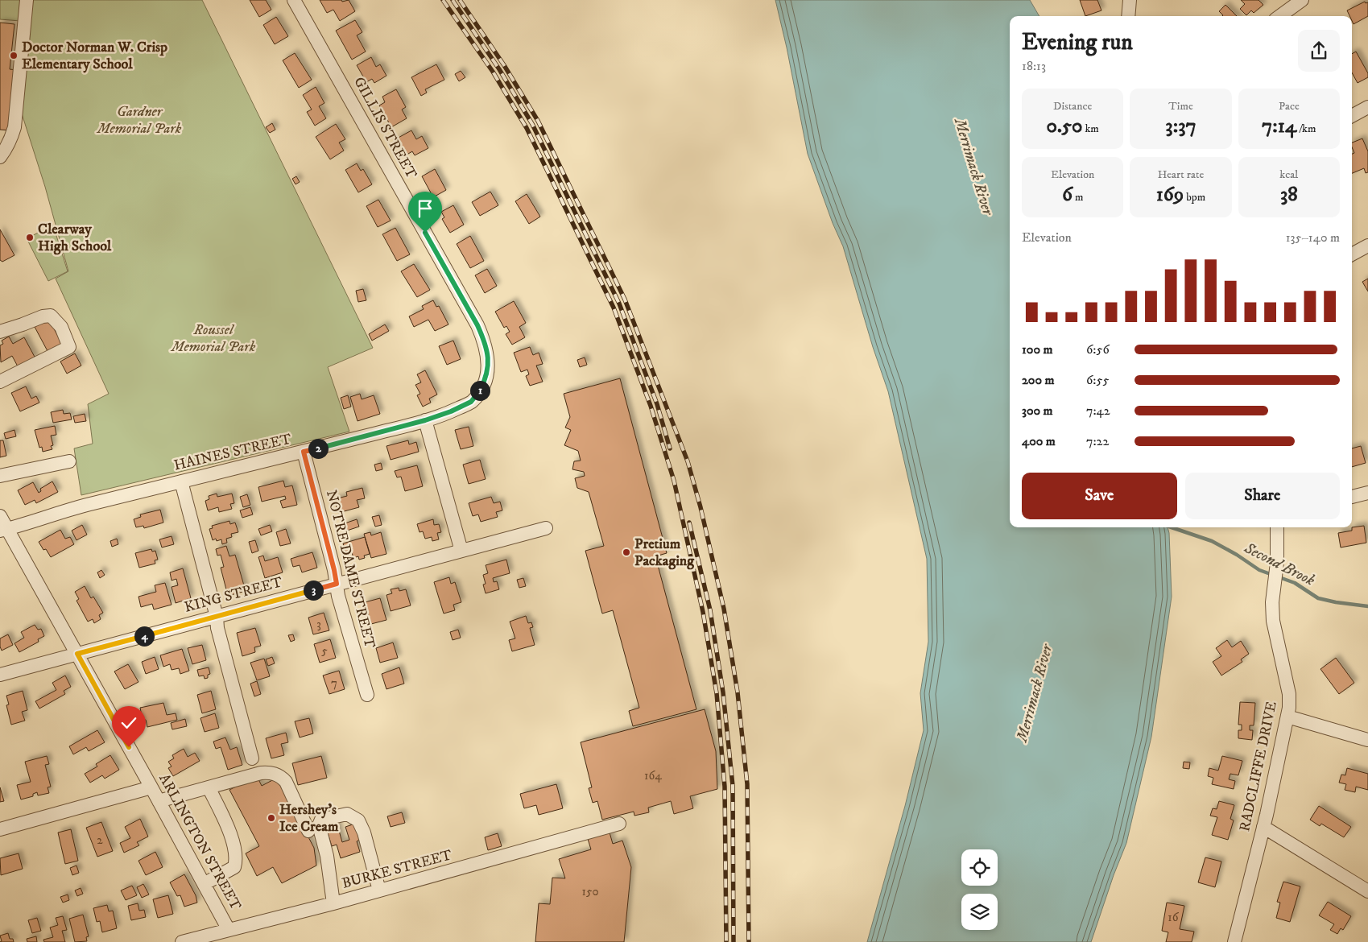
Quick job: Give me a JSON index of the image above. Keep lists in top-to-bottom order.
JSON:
{
  "streets": {
    "street": [
      "GILLIS STREET",
      "HAINES STREET",
      "NOTRE DAME STREET",
      "KING STREET",
      "RADCLIFFE DRIVE",
      "ARLINGTON STREET",
      "BURKE STREET"
    ]
  },
  "crossings": [
    ["GILLIS STREET", "HAINES STREET"],
    ["HAINES STREET", "NOTRE DAME STREET"],
    ["HAINES STREET", "ARLINGTON STREET"],
    ["NOTRE DAME STREET", "KING STREET"],
    ["KING STREET", "ARLINGTON STREET"],
    ["ARLINGTON STREET", "BURKE STREET"]
  ],
  "water": ["Merrimack River", "Second Brook"],
  "parks": ["Gardner Memorial Park", "Roussel Memorial Park"],
  "places": [
    "Doctor Norman W. Crisp Elementary School",
    "Clearway High School",
    "Pretium Packaging",
    "Hershey's Ice Cream"
  ],
  "house_numbers": [
    "3",
    "5",
    "7",
    "164",
    "2",
    "150",
    "16"
  ],
  "page": {
    "heading": ["Evening run", "18:13"],
    "stats": [
      ["Distance", "0.50 km"],
      ["Time", "3:37"],
      ["Pace", "7:14 /km"],
      ["Elevation", "6 m"],
      ["Heart rate", "169 bpm"],
      ["kcal", "38"]
    ],
    "chart": ["Elevation", "135–140 m"],
    "list": [
      {
        "name": "100 m",
        "note": "6:56"
      },
      {
        "name": "200 m",
        "note": "6:55"
      },
      {
        "name": "300 m",
        "note": "7:42"
      },
      {
        "name": "400 m",
        "note": "7:22"
      }
    ],
    "pins": [
      "1",
      "2",
      "3",
      "4"
    ],
    "buttons": ["Save", "Share"]
  }
}
